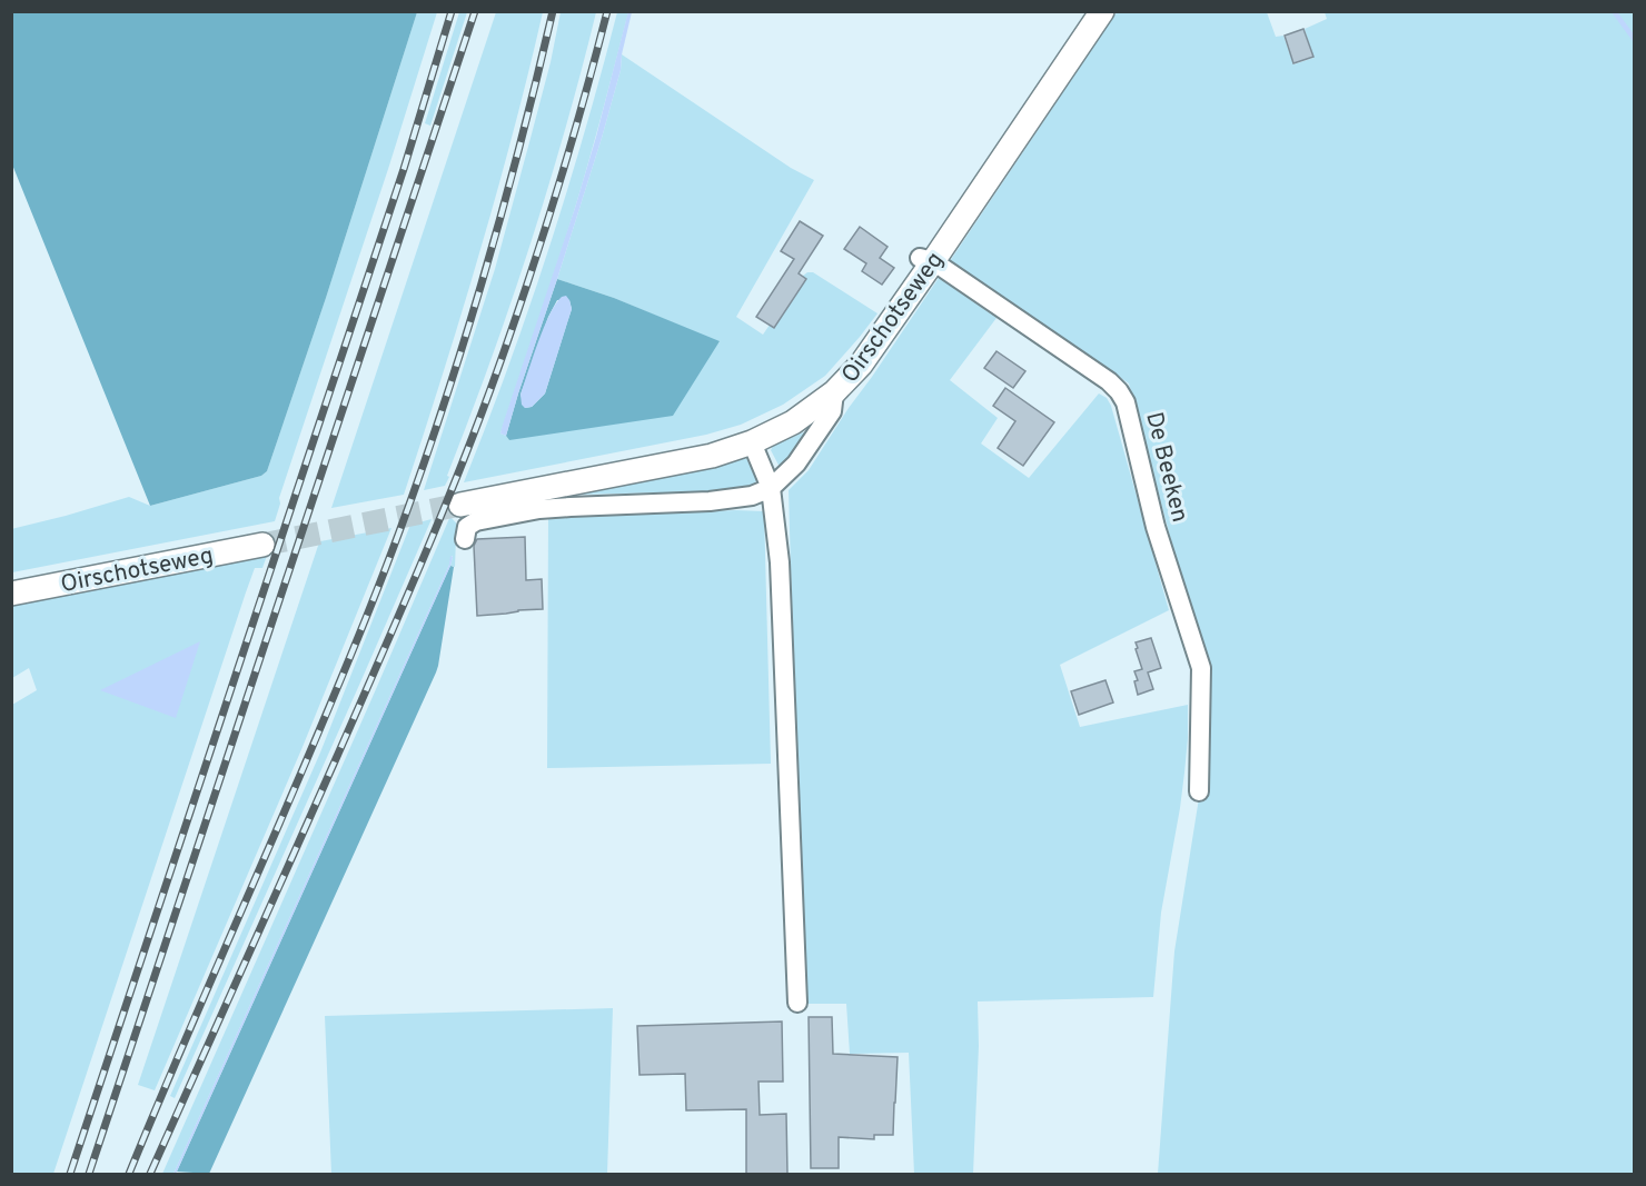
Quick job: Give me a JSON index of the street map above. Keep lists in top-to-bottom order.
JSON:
{
  "streets": {
    "street": ["Oirschotseweg", "De Beeken"]
  },
  "crossings": [
    ["Oirschotseweg", "De Beeken"]
  ]
}
